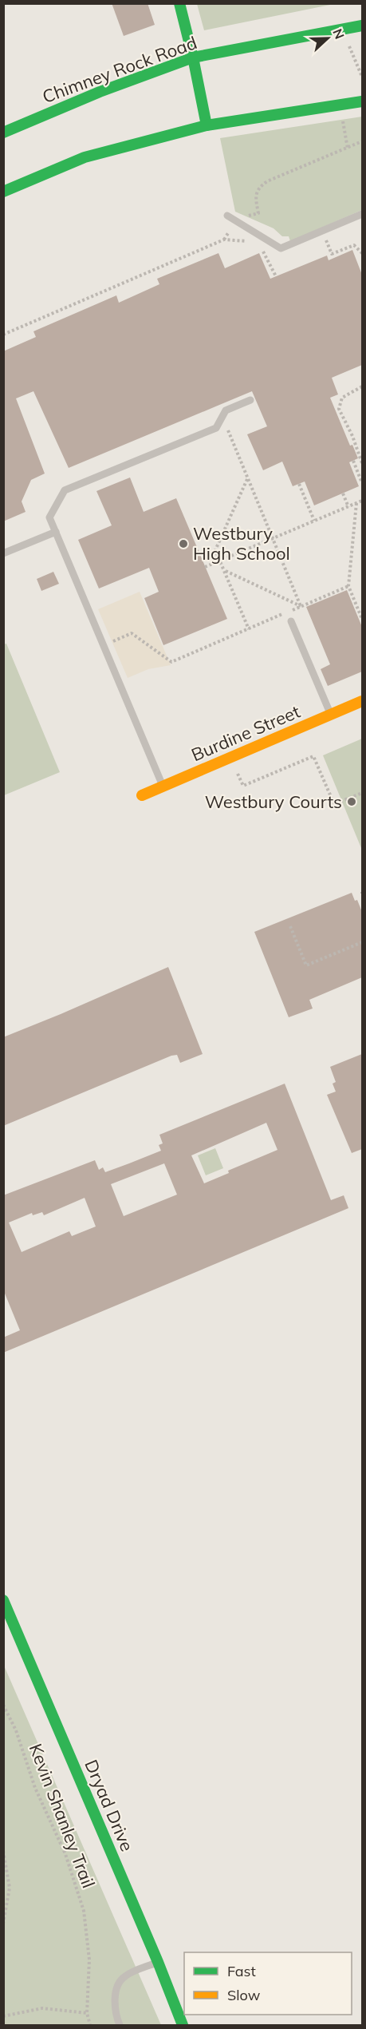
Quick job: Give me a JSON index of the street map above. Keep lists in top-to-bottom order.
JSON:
{
  "streets": {
    "street": ["Chimney Rock Road", "Burdine Street", "Dryad Drive"],
    "path": ["Kevin Shanley Trail"]
  },
  "places": ["Westbury High School", "Westbury Courts"],
  "legend": ["Fast", "Slow"],
  "north": "right"
}
